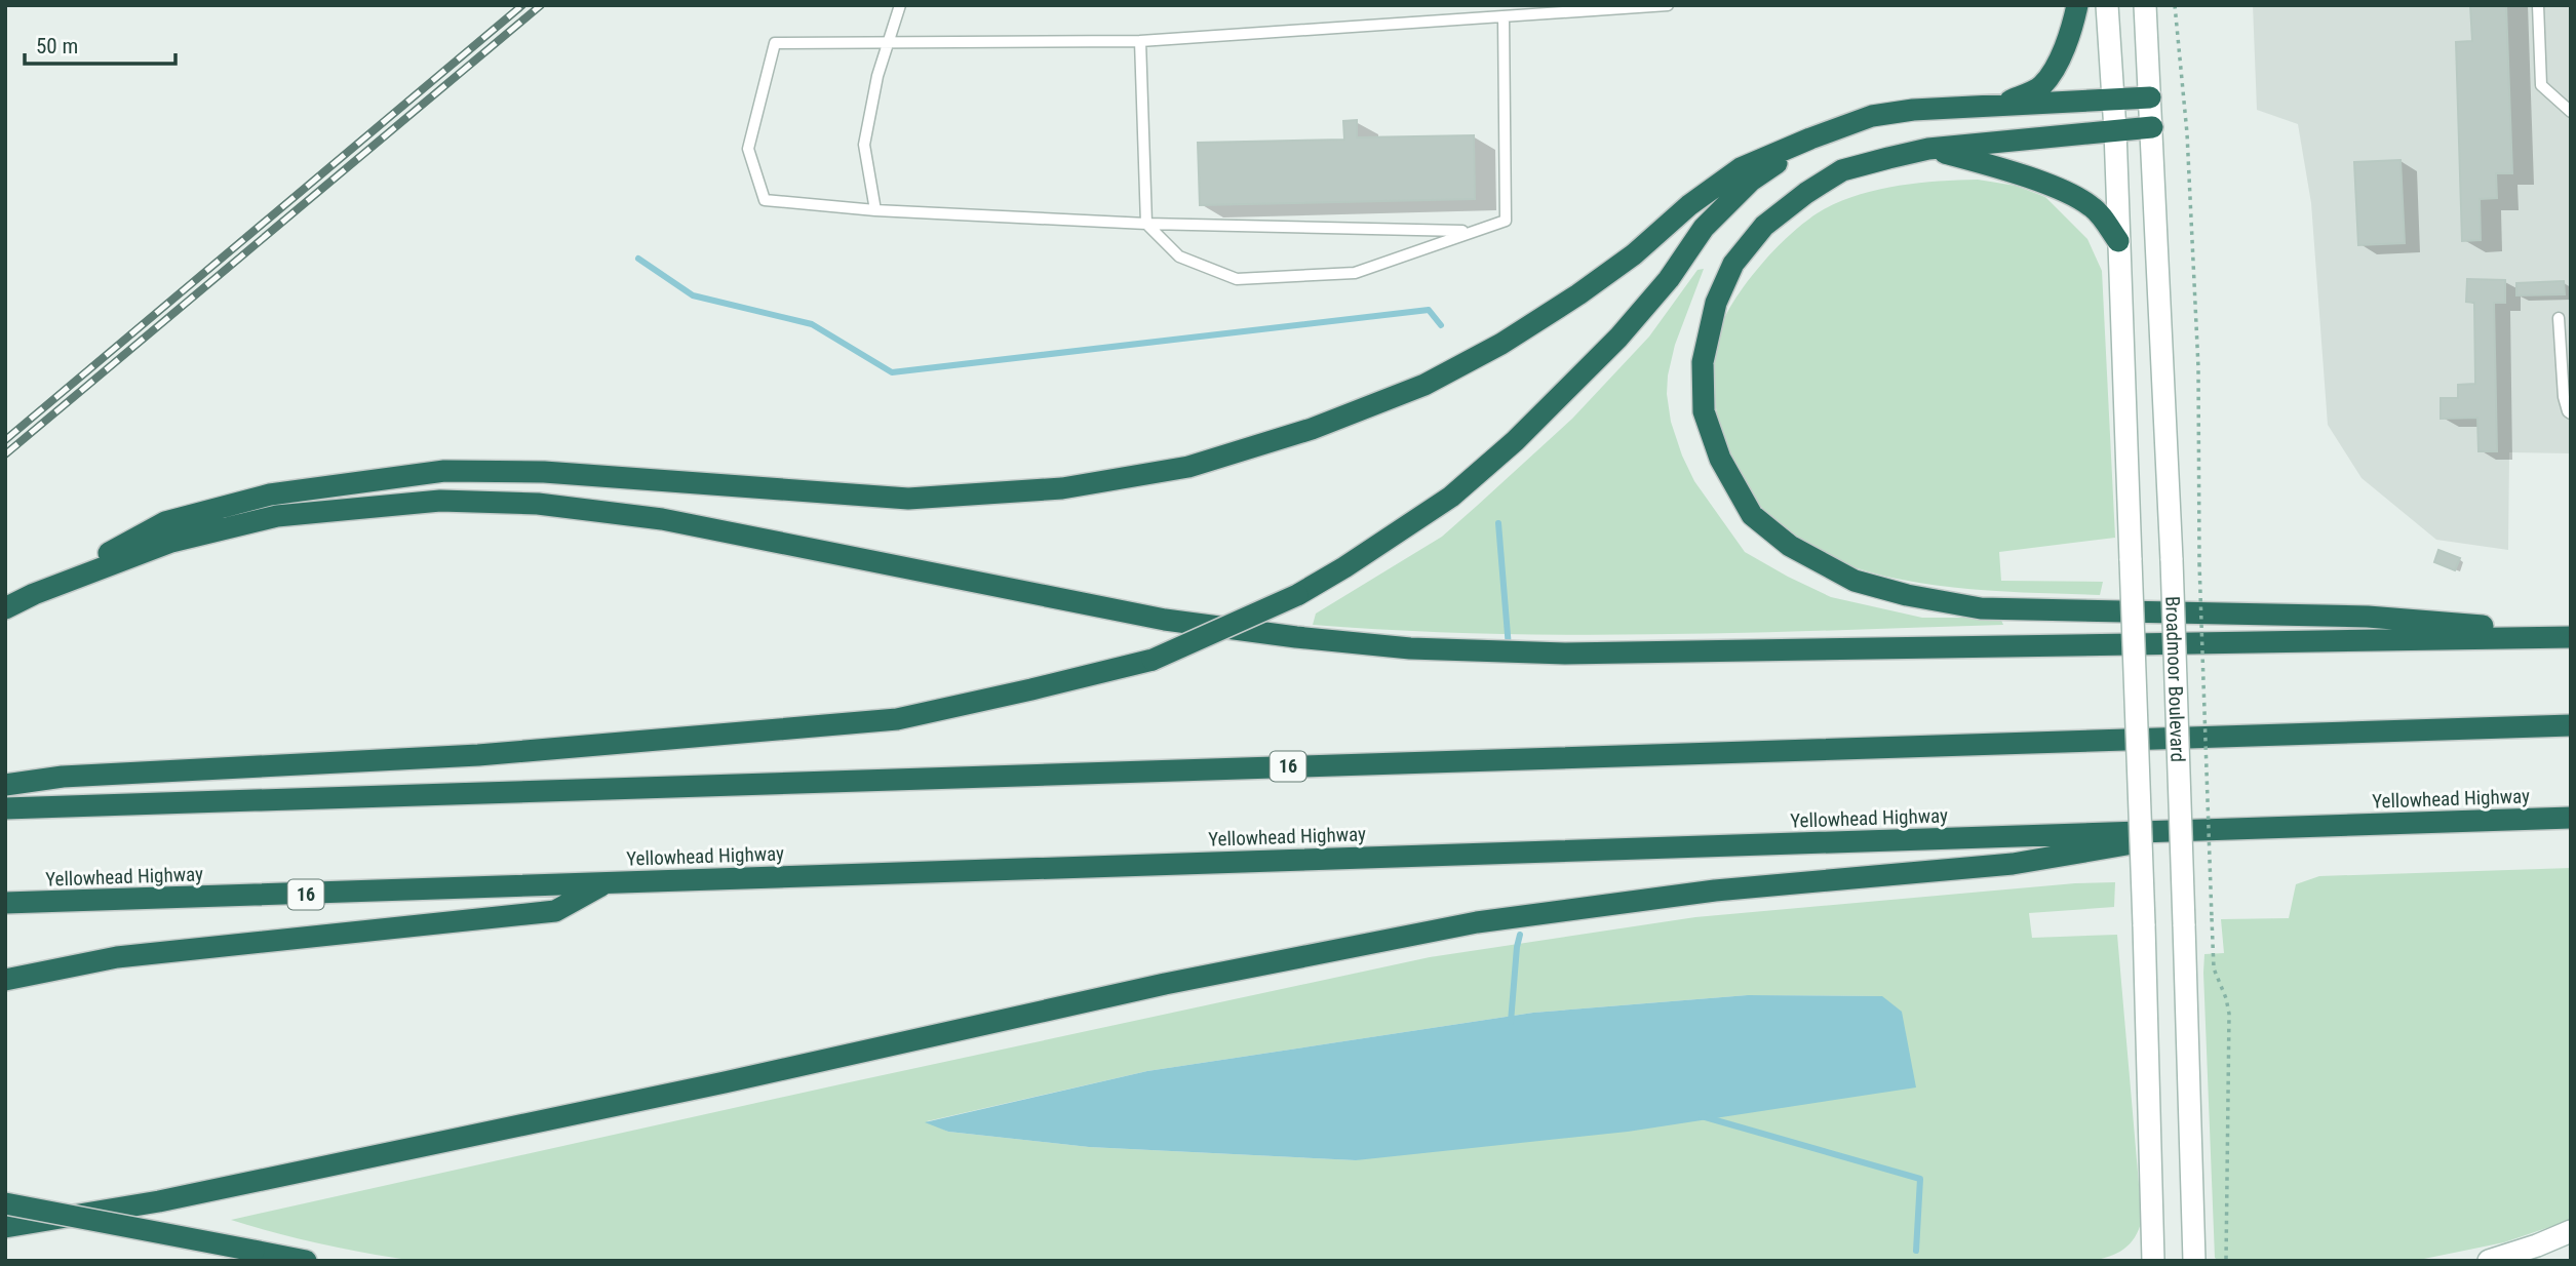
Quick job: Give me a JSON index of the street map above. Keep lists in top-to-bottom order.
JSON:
{
  "streets": {
    "highway": ["16", "Yellowhead Highway"],
    "main road": ["Broadmoor Boulevard"]
  },
  "scale_bar": "50 m"
}
